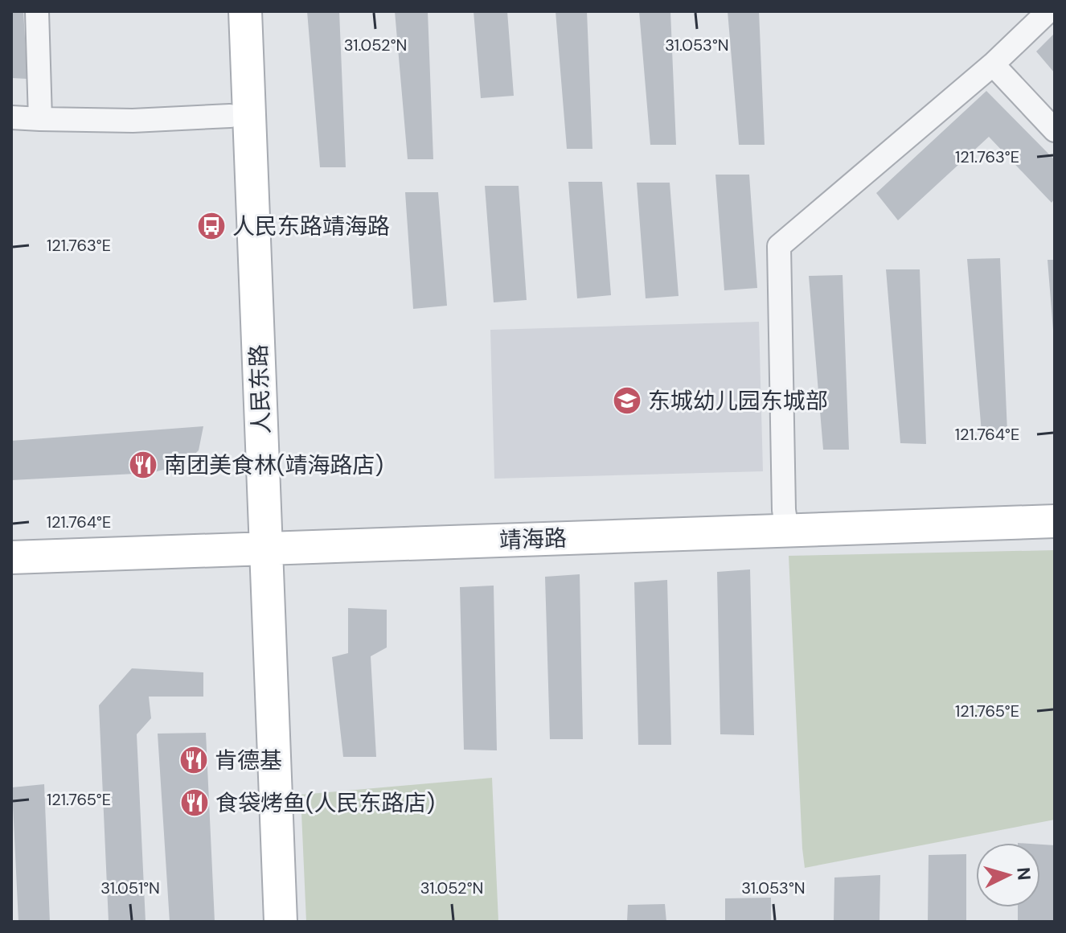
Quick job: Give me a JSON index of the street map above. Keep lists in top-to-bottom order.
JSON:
{
  "streets": {
    "street": ["人民东路", "靖海路"]
  },
  "crossings": [
    ["人民东路", "靖海路"]
  ],
  "places": {
    "bus stop": ["人民东路靖海路"],
    "school or university": ["东城幼儿园东城部"],
    "restaurant": ["南团美食林(靖海路店)", "肯德基", "食袋烤鱼(人民东路店)"]
  },
  "north": "right",
  "coordinates": [
    "31.052°N",
    "31.053°N",
    "121.763°E",
    "121.764°E",
    "121.765°E",
    "31.051°N"
  ]
}
